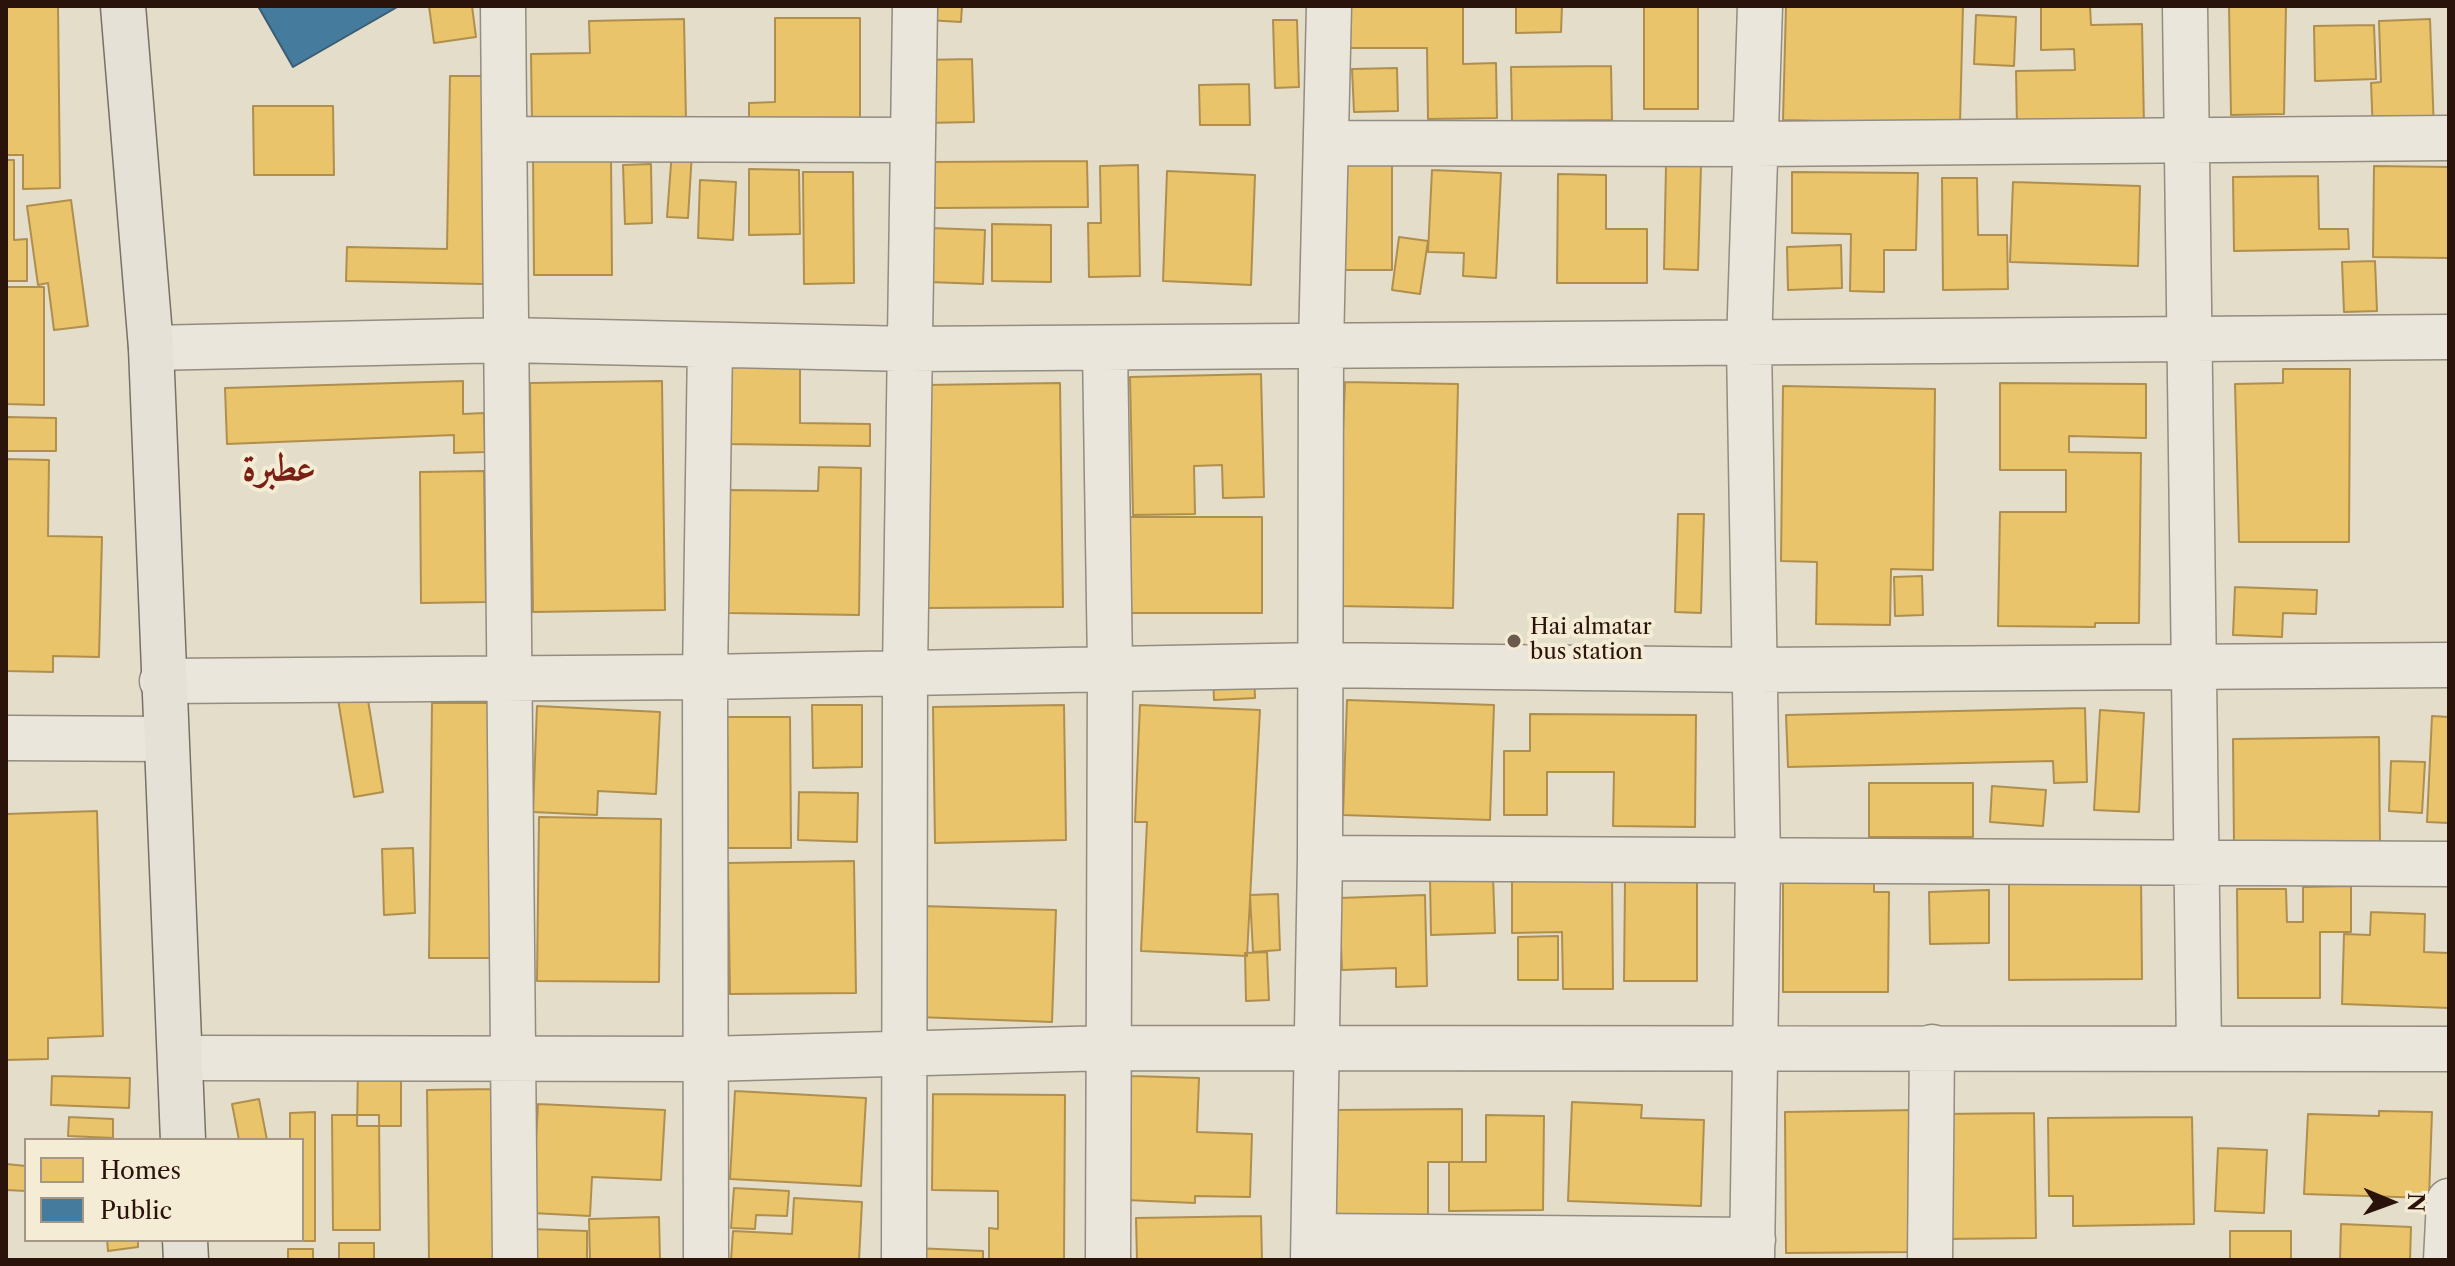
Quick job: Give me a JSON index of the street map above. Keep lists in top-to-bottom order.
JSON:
{
  "districts": ["عطبرة"],
  "places": ["Hai almatar bus station"],
  "legend": ["Homes", "Public"],
  "north": "right"
}
